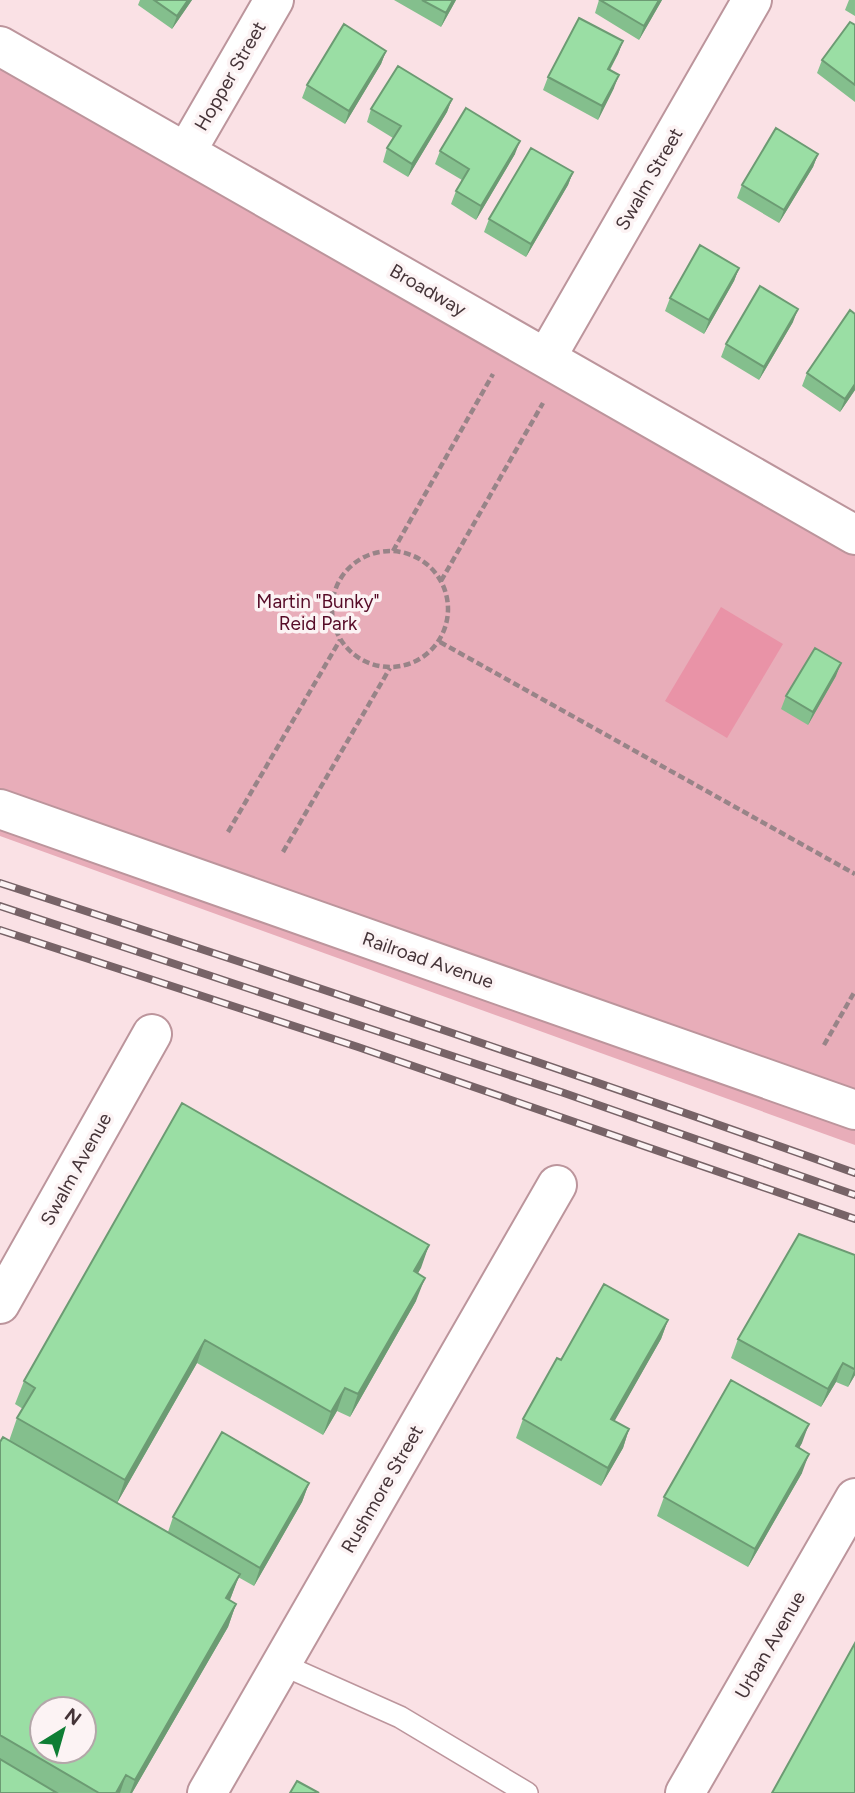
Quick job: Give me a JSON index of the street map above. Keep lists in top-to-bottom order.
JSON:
{
  "streets": {
    "street": [
      "Hopper Street",
      "Swalm Street",
      "Broadway",
      "Railroad Avenue",
      "Swalm Avenue",
      "Rushmore Street",
      "Urban Avenue"
    ]
  },
  "crossings": [
    ["Hopper Street", "Broadway"],
    ["Swalm Street", "Broadway"]
  ],
  "parks": ["Martin \"Bunky\" Reid Park"],
  "north": "top right"
}
